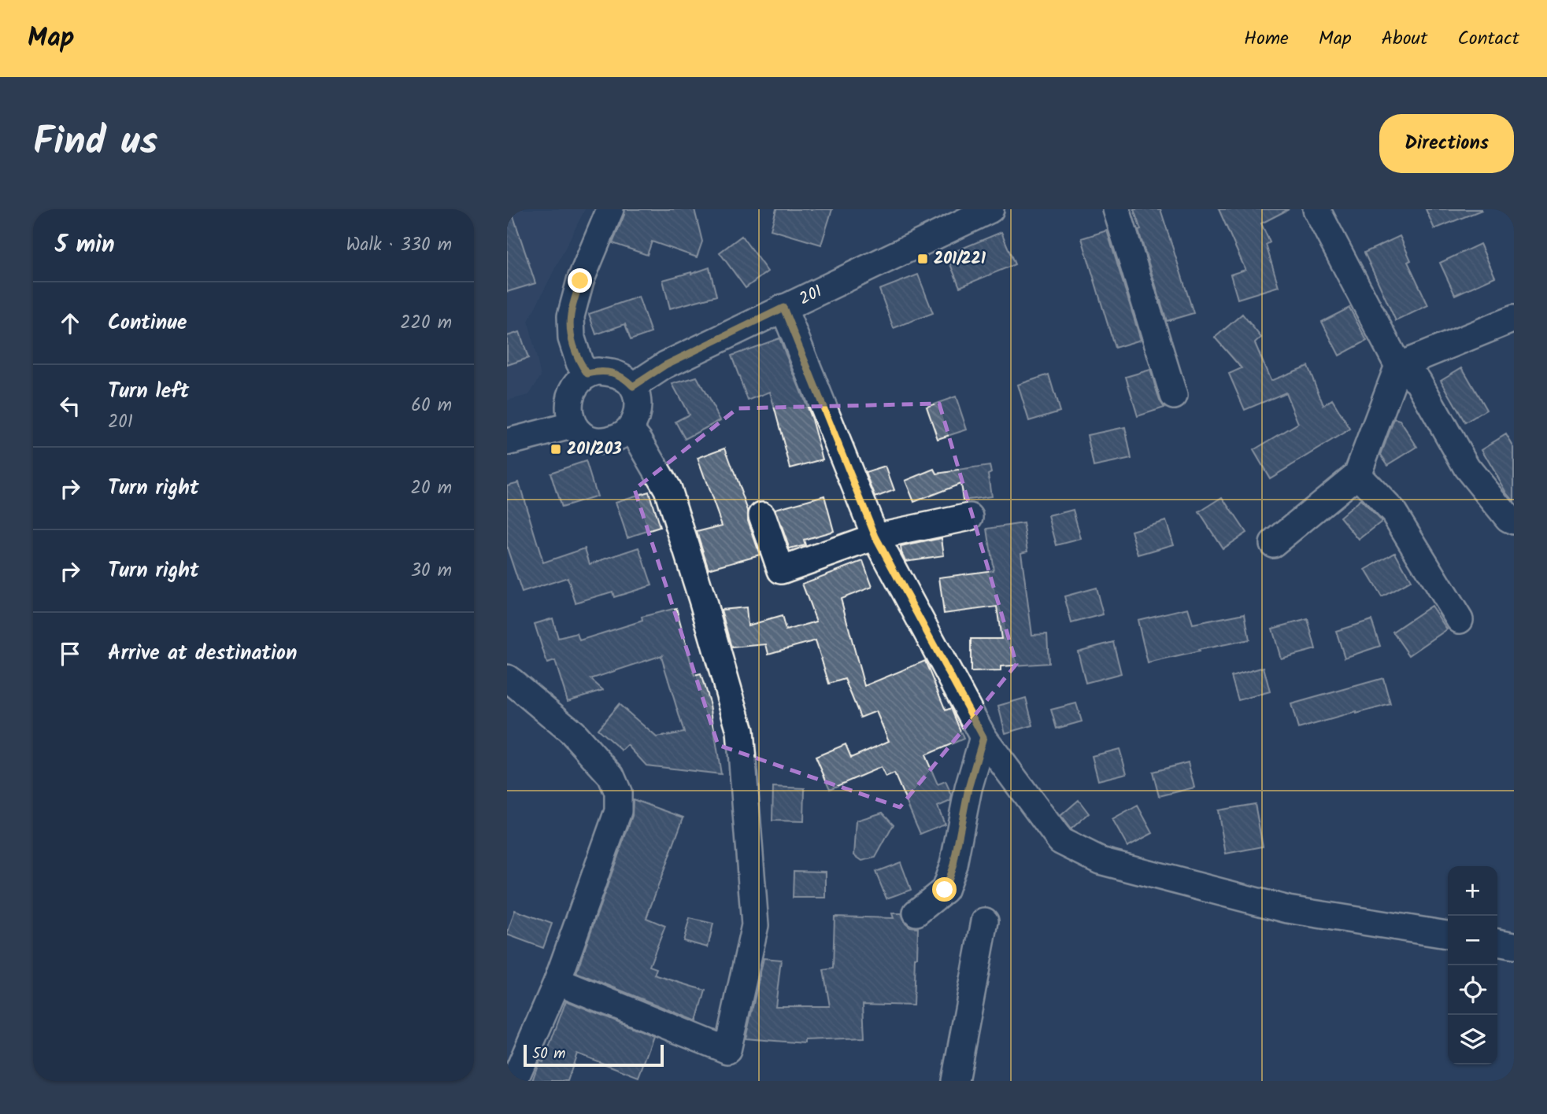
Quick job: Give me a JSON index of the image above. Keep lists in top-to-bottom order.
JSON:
{
  "streets": {
    "street": ["201"]
  },
  "places": {
    "transit": ["201/221", "201/203"]
  },
  "scale_bar": "50 m",
  "page": {
    "header": "Map",
    "nav": [
      "Home",
      "Map",
      "About",
      "Contact"
    ],
    "title": "Find us",
    "buttons": "Directions",
    "heading": ["5 min", "Walk · 330 m"],
    "list": [
      ["Continue", "220 m"],
      ["Turn left", "201", "60 m"],
      ["Turn right", "20 m"],
      ["Turn right", "30 m"],
      "Arrive at destination"
    ],
    "map_buttons": ["+", "−"],
    "scale": "50 m"
  }
}
